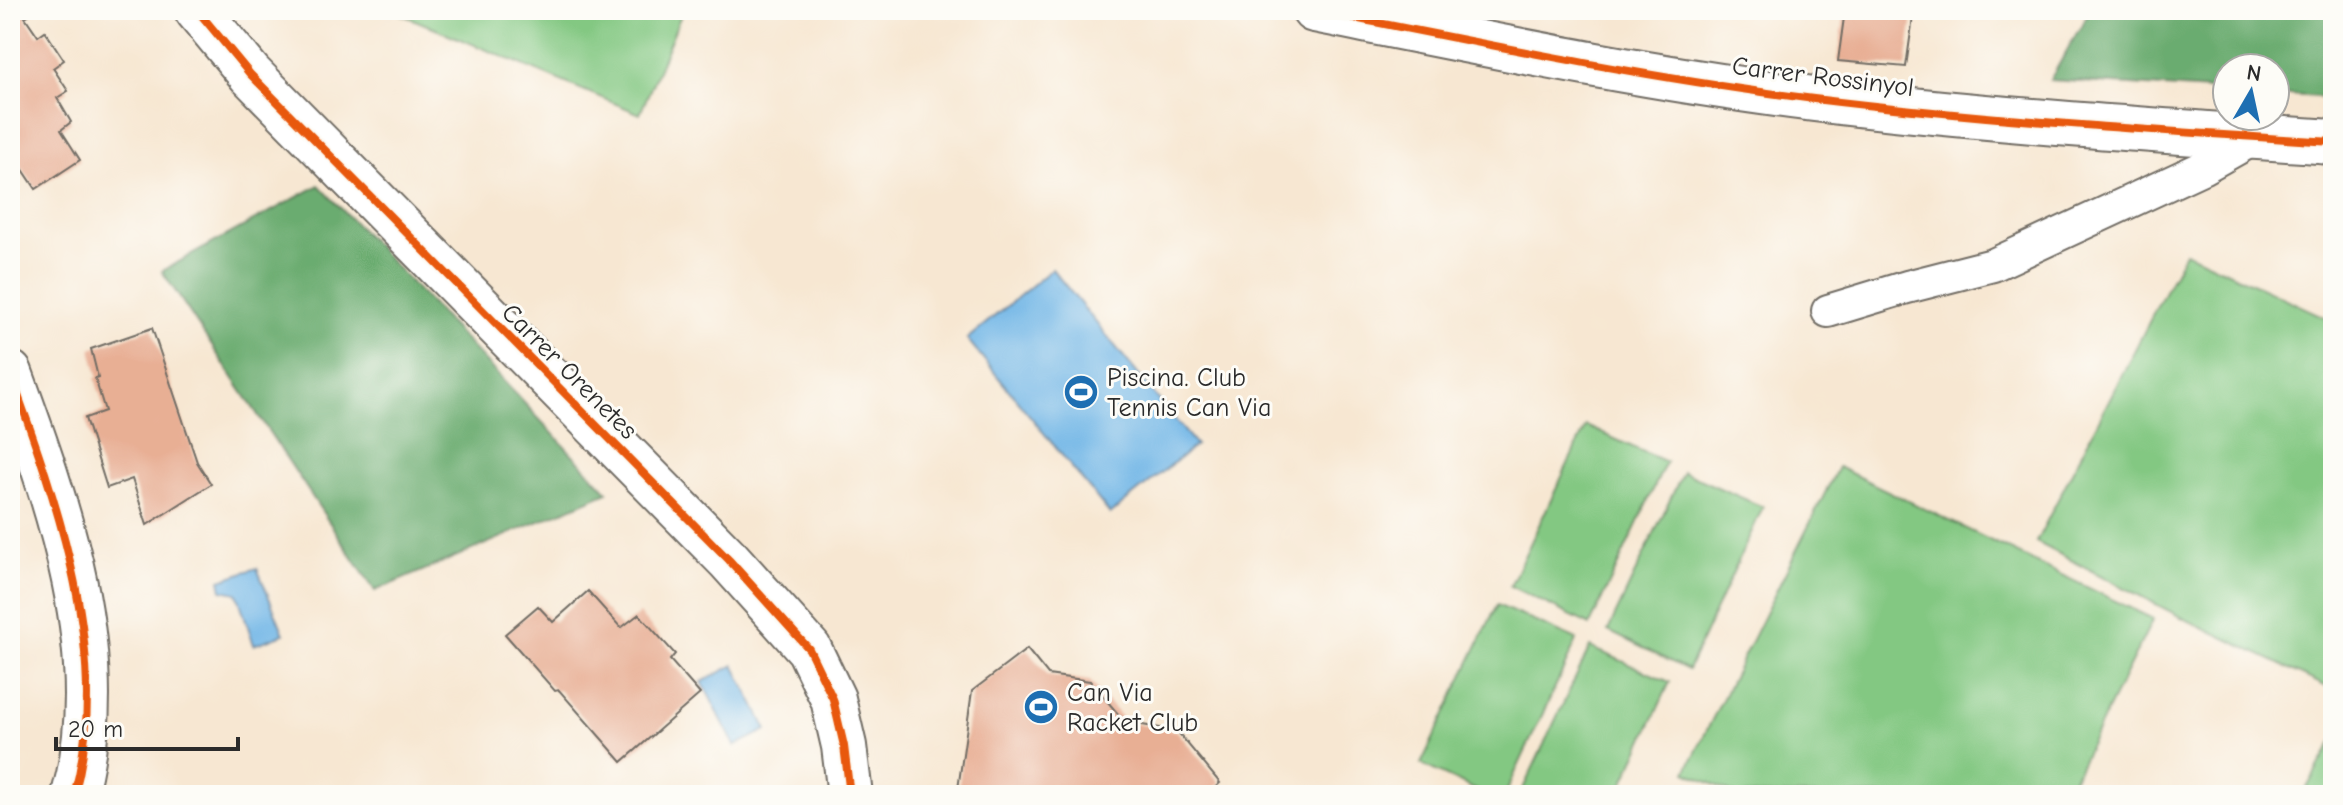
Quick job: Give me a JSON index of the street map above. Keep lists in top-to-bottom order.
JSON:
{
  "streets": {
    "street": ["Carrer Rossinyol", "Carrer Orenetes"]
  },
  "places": {
    "sports": ["Piscina. Club Tennis Can Via", "Can Via Racket Club"]
  },
  "scale_bar": "20 m",
  "north": "top"
}
